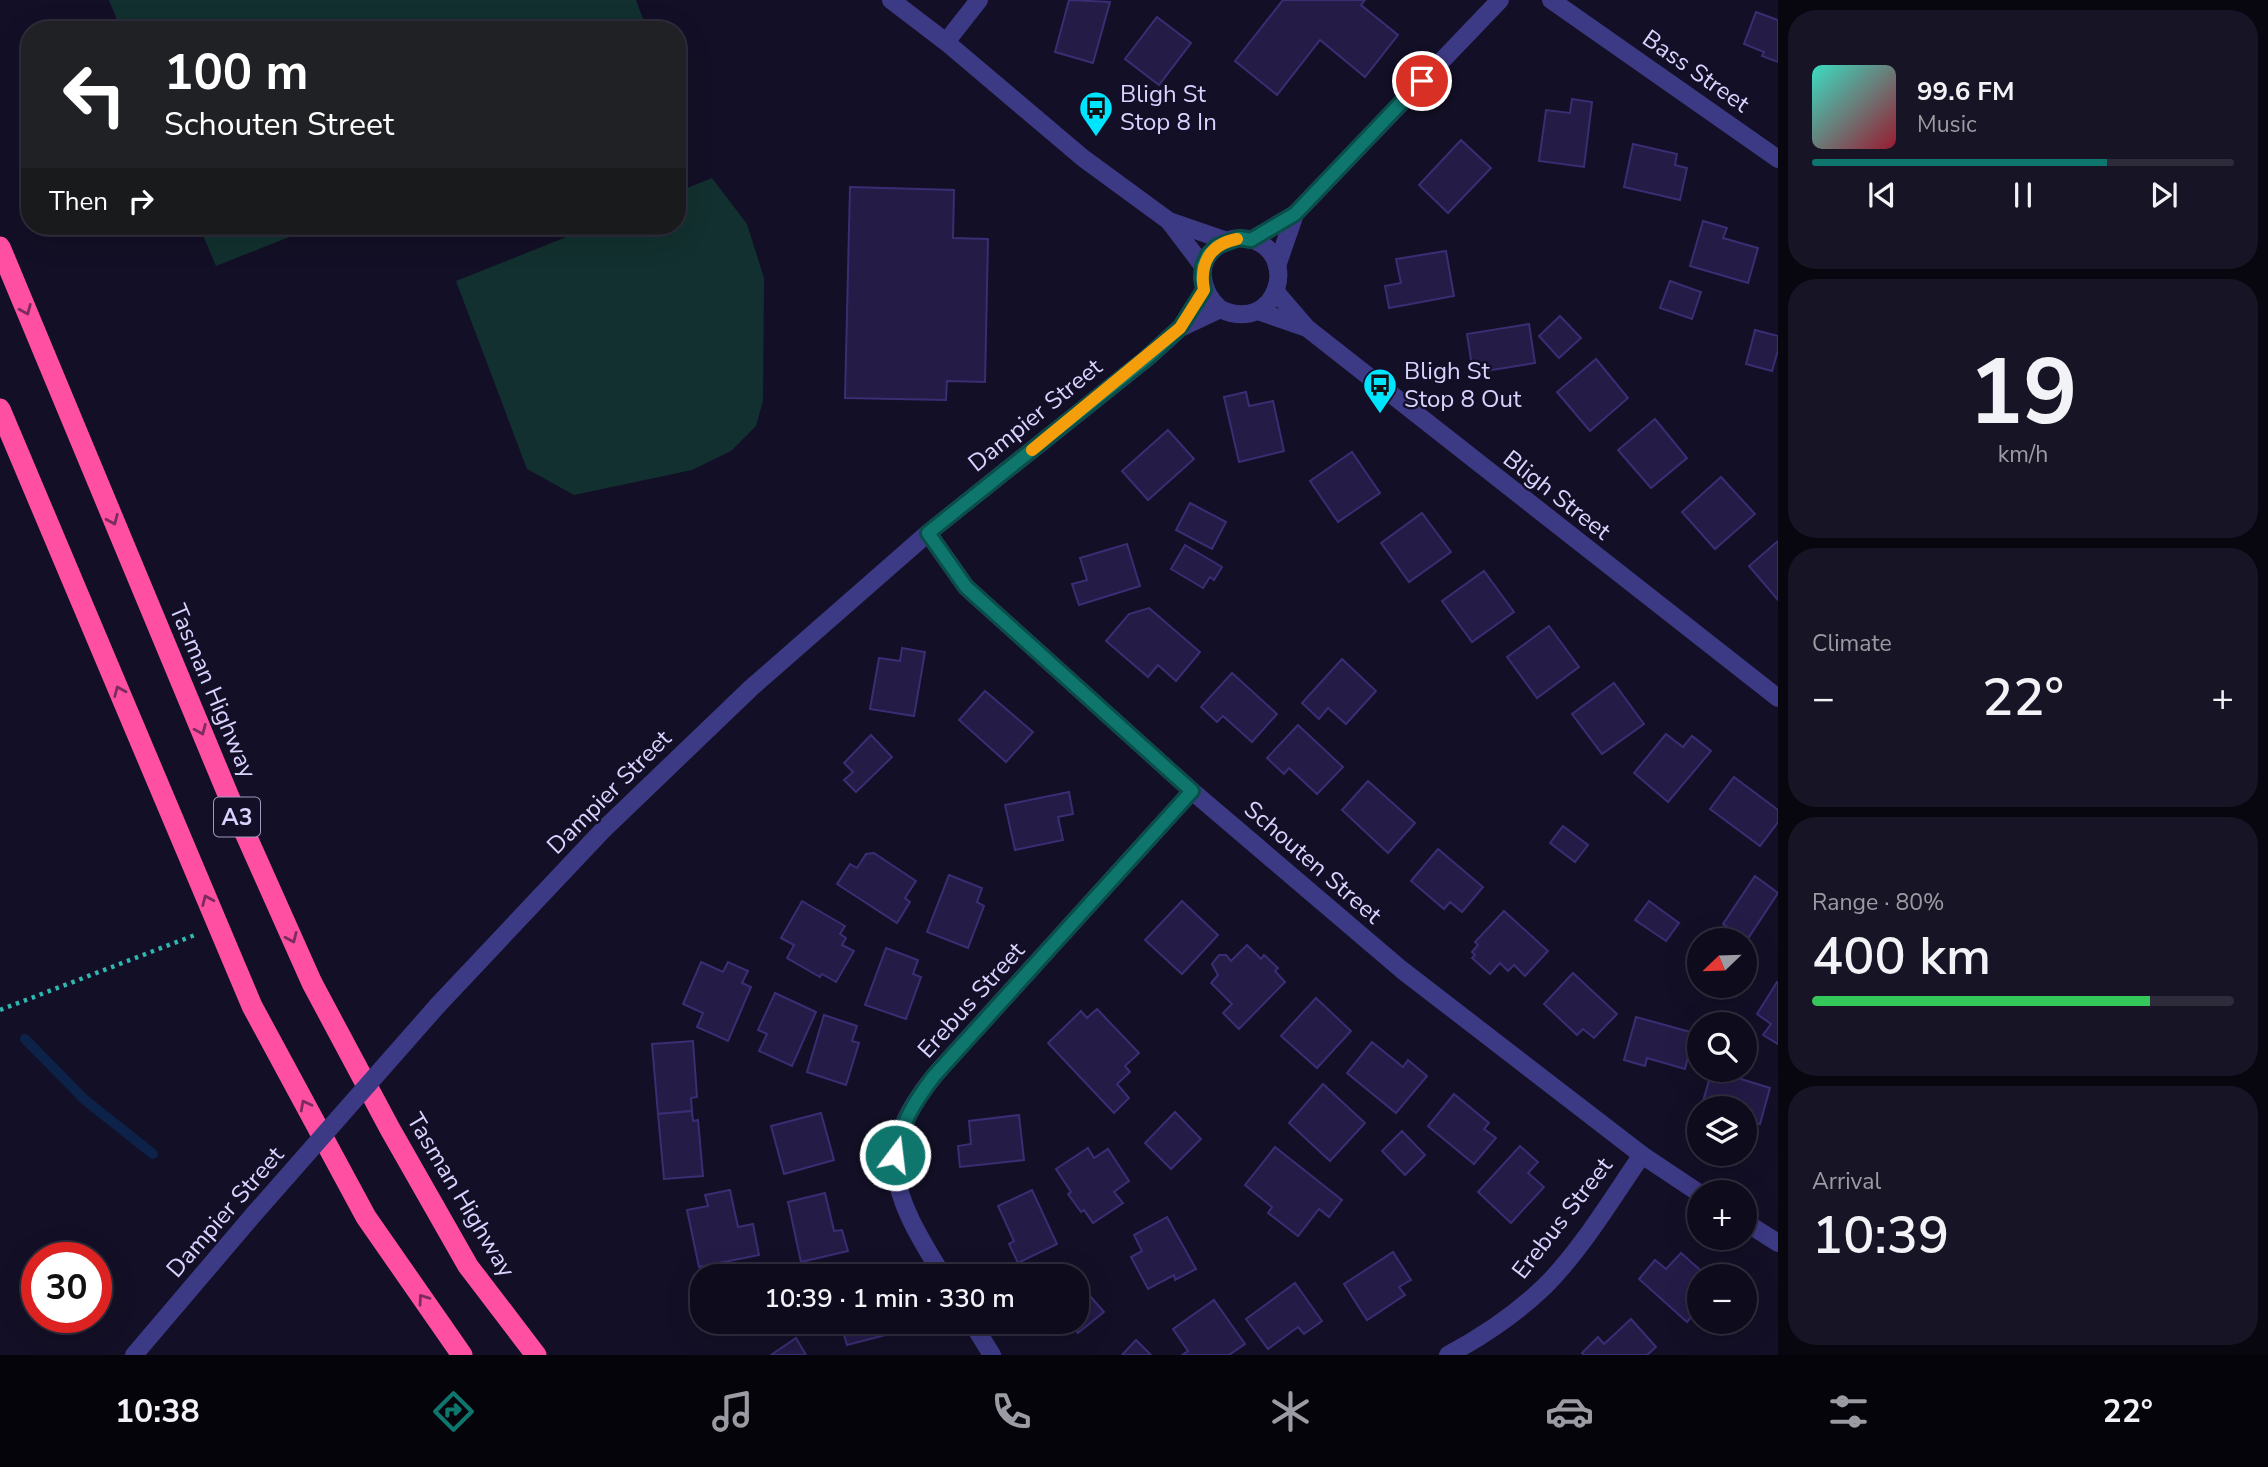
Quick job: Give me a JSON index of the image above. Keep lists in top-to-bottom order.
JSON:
{
  "streets": {
    "highway": ["Tasman Highway", "A3"],
    "street": [
      "Bass Street",
      "Dampier Street",
      "Bligh Street",
      "Schouten Street",
      "Erebus Street"
    ]
  },
  "crossings": [
    ["Dampier Street", "Schouten Street"],
    ["Schouten Street", "Erebus Street"]
  ],
  "places": {
    "bus stop": ["Bligh St Stop 8 In", "Bligh St Stop 8 Out"]
  },
  "north": "bottom left",
  "page": {
    "turn": ["100 m", "Schouten Street"],
    "song": ["99.6 FM", "Music"],
    "then": "Then",
    "tile": [
      ["19", "km/h"],
      "Climate",
      ["Range · 80%", "400 km"],
      ["Arrival", "10:39"]
    ],
    "heat": ["−", "22°", "+"],
    "map_buttons": ["+", "−"],
    "limit": "30",
    "trip": "10:39 · 1 min · 330 m",
    "tabs": ["10:38", "22°"]
  }
}
